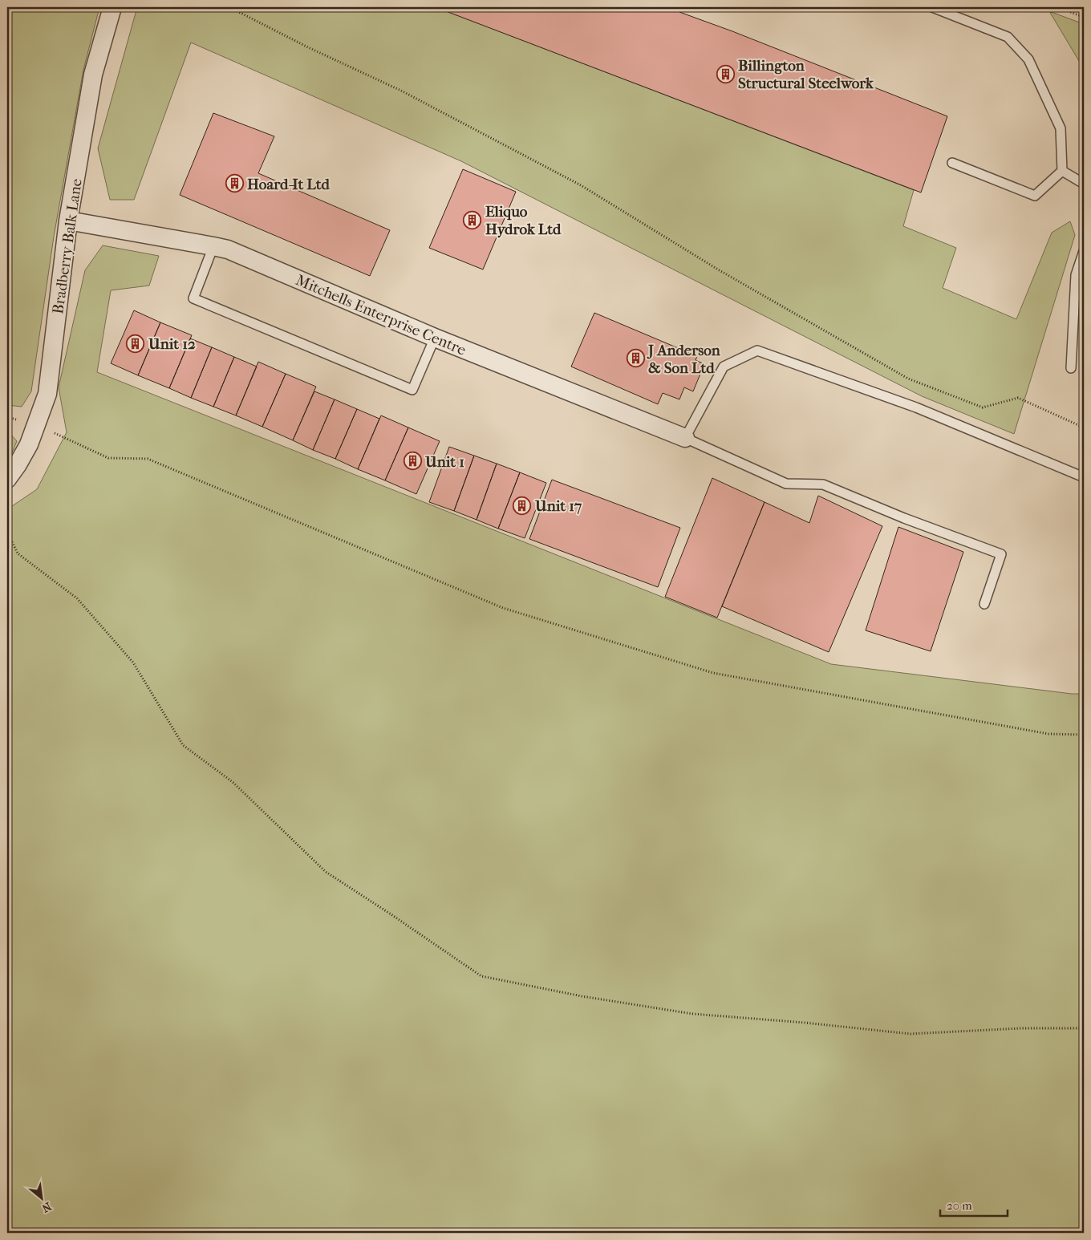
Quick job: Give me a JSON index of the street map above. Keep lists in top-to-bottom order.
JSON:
{
  "streets": {
    "street": ["Bradberry Balk Lane", "Mitchells Enterprise Centre"]
  },
  "crossings": [
    ["Bradberry Balk Lane", "Mitchells Enterprise Centre"]
  ],
  "places": {
    "building": [
      "Billington Structural Steelwork",
      "Hoard-It Ltd",
      "Eliquo Hydrok Ltd",
      "Unit 12",
      "J Anderson & Son Ltd",
      "Unit 1",
      "Unit 17"
    ]
  },
  "scale_bar": "20 m",
  "north": "bottom right"
}
